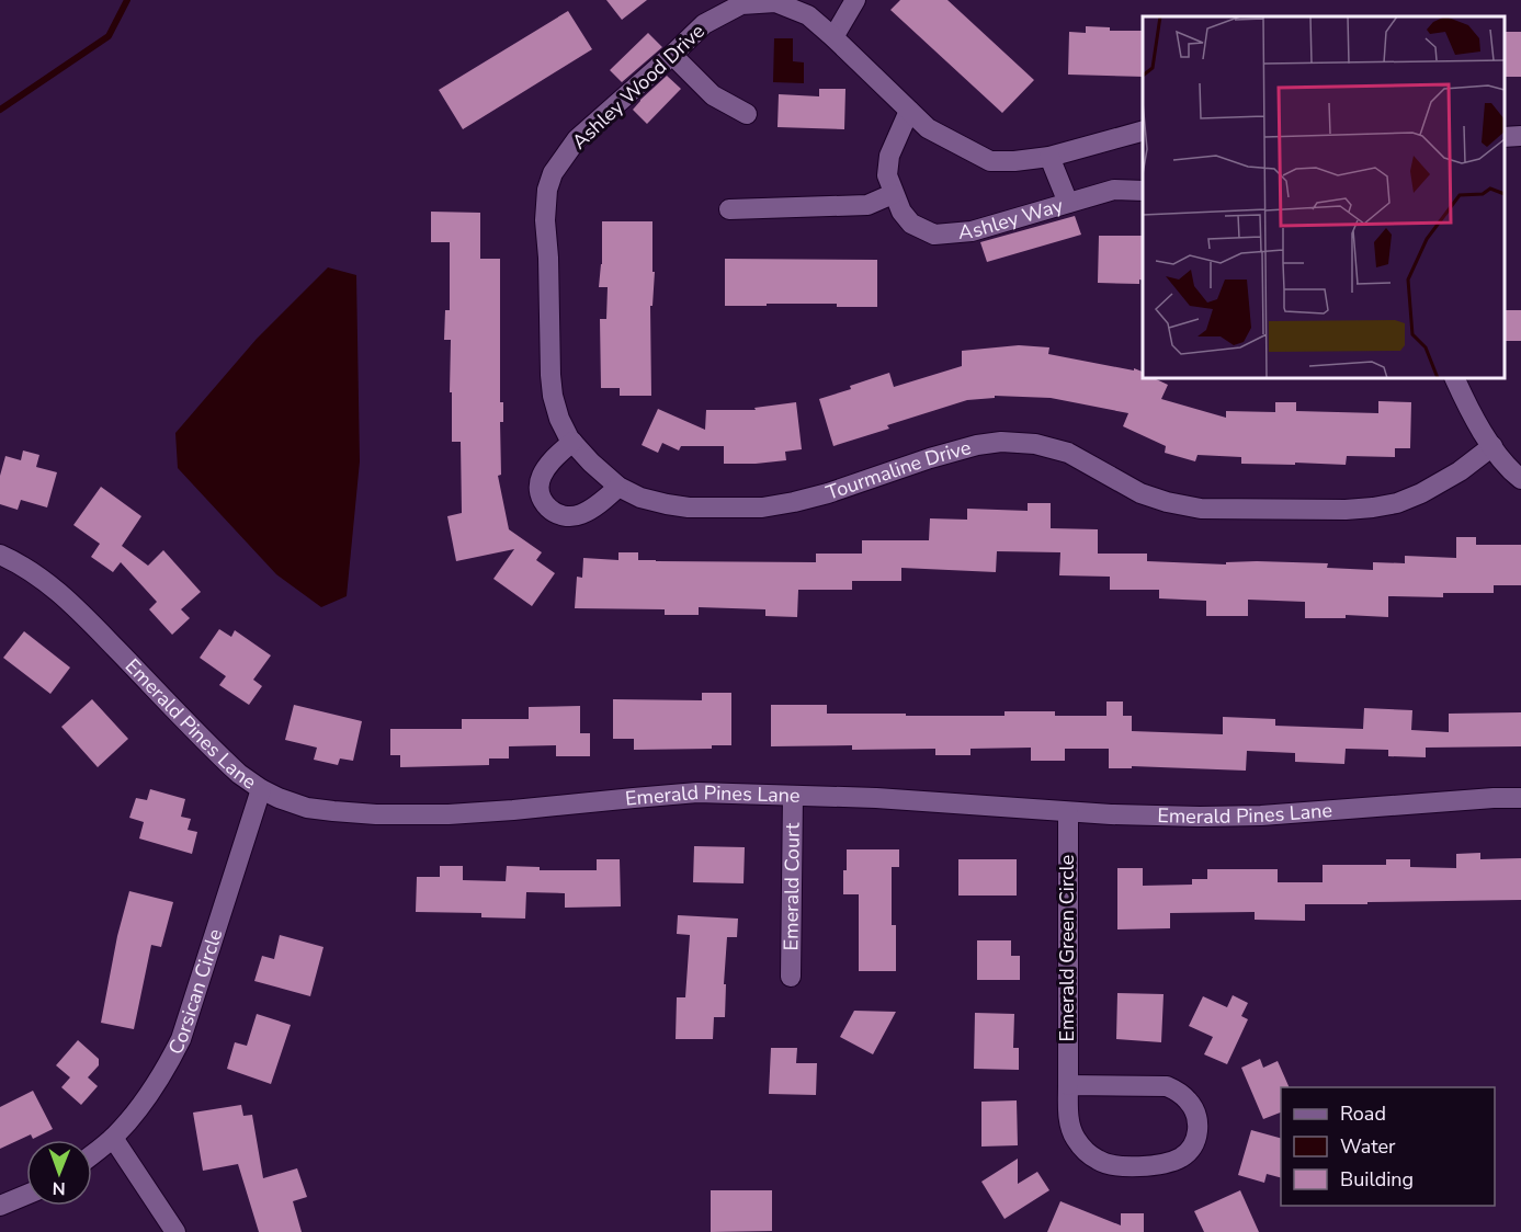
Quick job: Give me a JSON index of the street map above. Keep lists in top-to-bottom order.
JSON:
{
  "streets": {
    "street": [
      "Ashley Wood Drive",
      "Ashley Way",
      "Tourmaline Drive",
      "Emerald Pines Lane",
      "Emerald Court",
      "Emerald Green Circle",
      "Corsican Circle"
    ]
  },
  "crossings": [
    ["Ashley Wood Drive", "Ashley Way"],
    ["Ashley Wood Drive", "Tourmaline Drive"],
    ["Emerald Pines Lane", "Emerald Court"],
    ["Emerald Pines Lane", "Emerald Green Circle"],
    ["Emerald Pines Lane", "Corsican Circle"]
  ],
  "legend": ["Road", "Water", "Building"],
  "north": "bottom"
}
